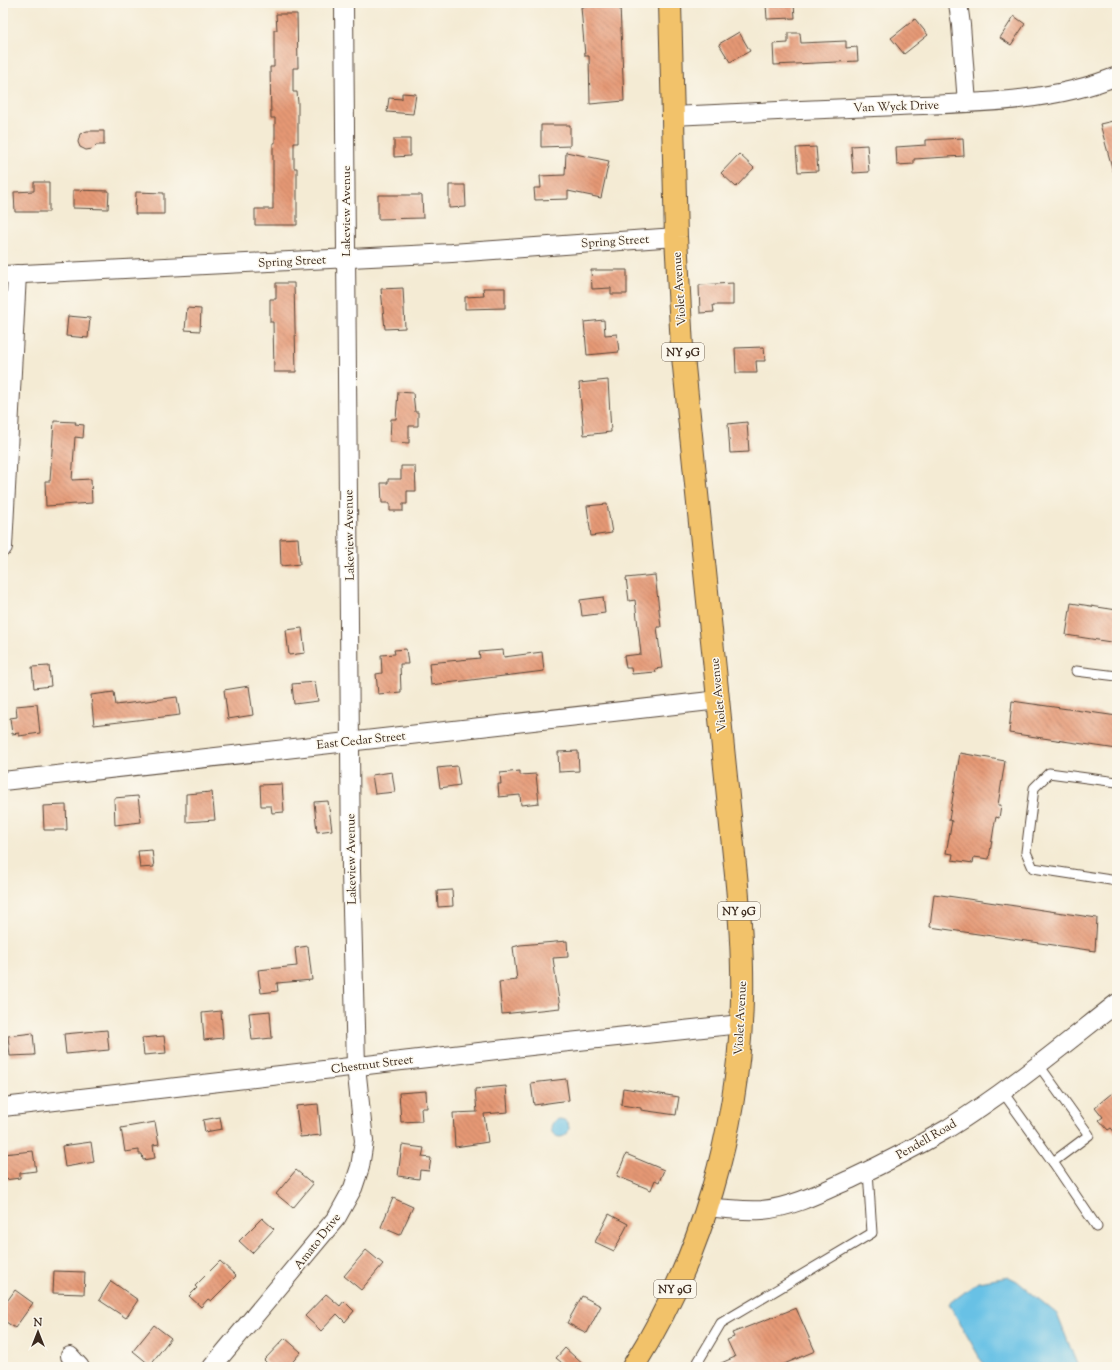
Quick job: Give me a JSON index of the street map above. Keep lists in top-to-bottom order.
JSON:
{
  "streets": {
    "main road": ["Violet Avenue", "NY 9G"],
    "street": [
      "Van Wyck Drive",
      "Lakeview Avenue",
      "Spring Street",
      "East Cedar Street",
      "Chestnut Street",
      "Pendell Road",
      "Amato Drive"
    ]
  },
  "crossings": [
    ["Van Wyck Drive", "Violet Avenue"],
    ["Lakeview Avenue", "Spring Street"],
    ["Lakeview Avenue", "East Cedar Street"],
    ["Lakeview Avenue", "Chestnut Street"],
    ["Lakeview Avenue", "Amato Drive"],
    ["Spring Street", "Violet Avenue"],
    ["Violet Avenue", "East Cedar Street"],
    ["Violet Avenue", "Chestnut Street"],
    ["Violet Avenue", "Pendell Road"],
    ["Chestnut Street", "Amato Drive"]
  ],
  "north": "top"
}
